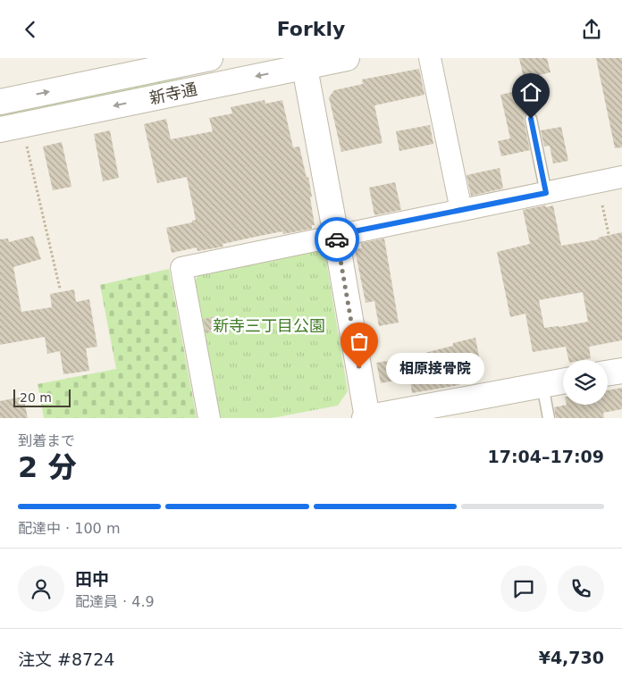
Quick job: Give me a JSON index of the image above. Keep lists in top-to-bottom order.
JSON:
{
  "streets": {
    "street": ["新寺通"]
  },
  "parks": ["新寺三丁目公園"],
  "places": ["相原接骨院"],
  "scale_bar": "20 m",
  "page": {
    "header": "Forkly",
    "bubble": "相原接骨院",
    "scale": "20 m",
    "heading": ["2 分", "到着まで", "17:04–17:09"],
    "panel": [
      "田中",
      "配達員 · 4.9",
      "注文 #8724",
      "¥4,730"
    ],
    "bar": "配達中 · 100 m"
  }
}
